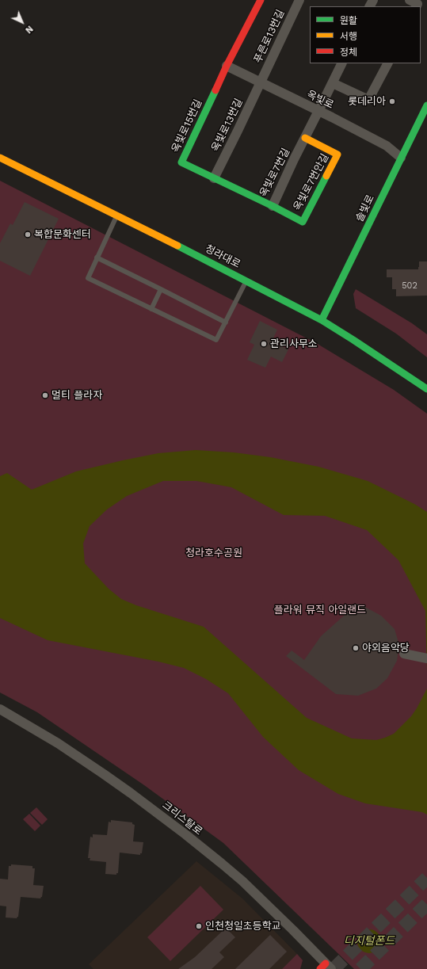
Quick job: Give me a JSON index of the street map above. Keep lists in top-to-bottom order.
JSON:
{
  "streets": {
    "street": [
      "푸른로13번길",
      "옥빛로",
      "옥빛로13번길",
      "옥빛로15번길",
      "옥빛로7번길",
      "옥빛로7번안길",
      "솔빛로",
      "청라대로",
      "크리스탈로"
    ]
  },
  "crossings": [
    ["푸른로13번길", "옥빛로"],
    ["푸른로13번길", "옥빛로13번길"],
    ["옥빛로", "옥빛로13번길"],
    ["옥빛로", "옥빛로15번길"],
    ["옥빛로", "옥빛로7번길"],
    ["옥빛로", "솔빛로"],
    ["옥빛로13번길", "옥빛로15번길"],
    ["옥빛로13번길", "옥빛로7번길"],
    ["옥빛로15번길", "옥빛로7번길"],
    ["옥빛로7번길", "옥빛로7번안길"],
    ["솔빛로", "청라대로"]
  ],
  "water": ["디지털폰드"],
  "parks": ["청라호수공원", "플라워 뮤직 아일랜드"],
  "places": [
    "롯데리아",
    "복합문화센터",
    "관리사무소",
    "멀티 플라자",
    "야외음악당",
    "인천청일초등학교"
  ],
  "house_numbers": ["502"],
  "legend": ["원활", "서행", "정체"],
  "north": "bottom right"
}
